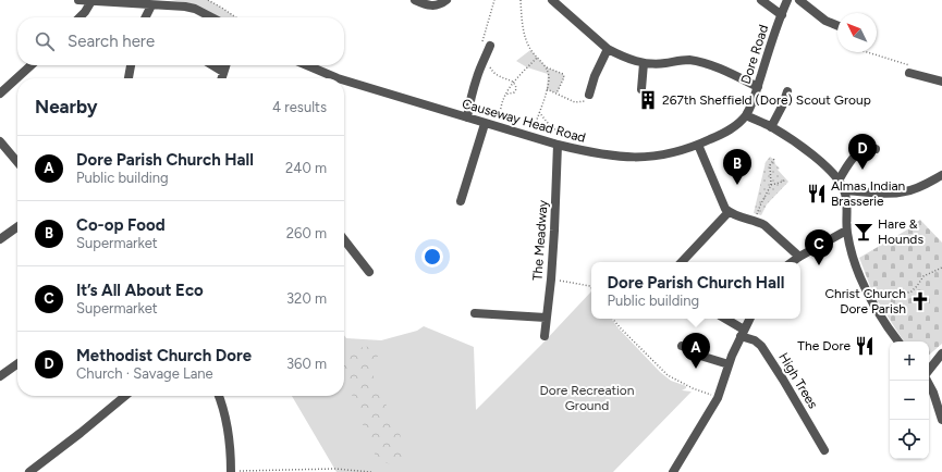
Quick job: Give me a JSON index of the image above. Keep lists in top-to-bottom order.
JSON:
{
  "streets": {
    "street": [
      "Dore Road",
      "Causeway Head Road",
      "The Meadway",
      "High Trees"
    ]
  },
  "crossings": [
    ["Dore Road", "Causeway Head Road"],
    ["Causeway Head Road", "The Meadway"]
  ],
  "parks": ["Dore Recreation Ground"],
  "places": {
    "building": ["267th Sheffield (Dore) Scout Group"],
    "restaurant": ["Almas Indian Brasserie", "The Dore"],
    "bar": ["Hare & Hounds"],
    "church": ["Christ Church Dore Parish"]
  },
  "north": "top left",
  "page": {
    "search": "Search here",
    "heading": ["Nearby", "4 results"],
    "pins": [
      "D",
      "B",
      "C",
      "A"
    ],
    "list": [
      {
        "mark": "A",
        "name": "Dore Parish Church Hall",
        "note": "Public building",
        "value": "240 m"
      },
      {
        "mark": "B",
        "name": "Co-op Food",
        "note": "Supermarket",
        "value": "260 m"
      },
      {
        "mark": "C",
        "name": "It’s All About Eco",
        "note": "Supermarket",
        "value": "320 m"
      },
      {
        "mark": "D",
        "name": "Methodist Church Dore",
        "note": "Church · Savage Lane",
        "value": "360 m"
      }
    ],
    "popup": ["Dore Parish Church Hall", "Public building"],
    "map_buttons": ["+", "−"]
  }
}
